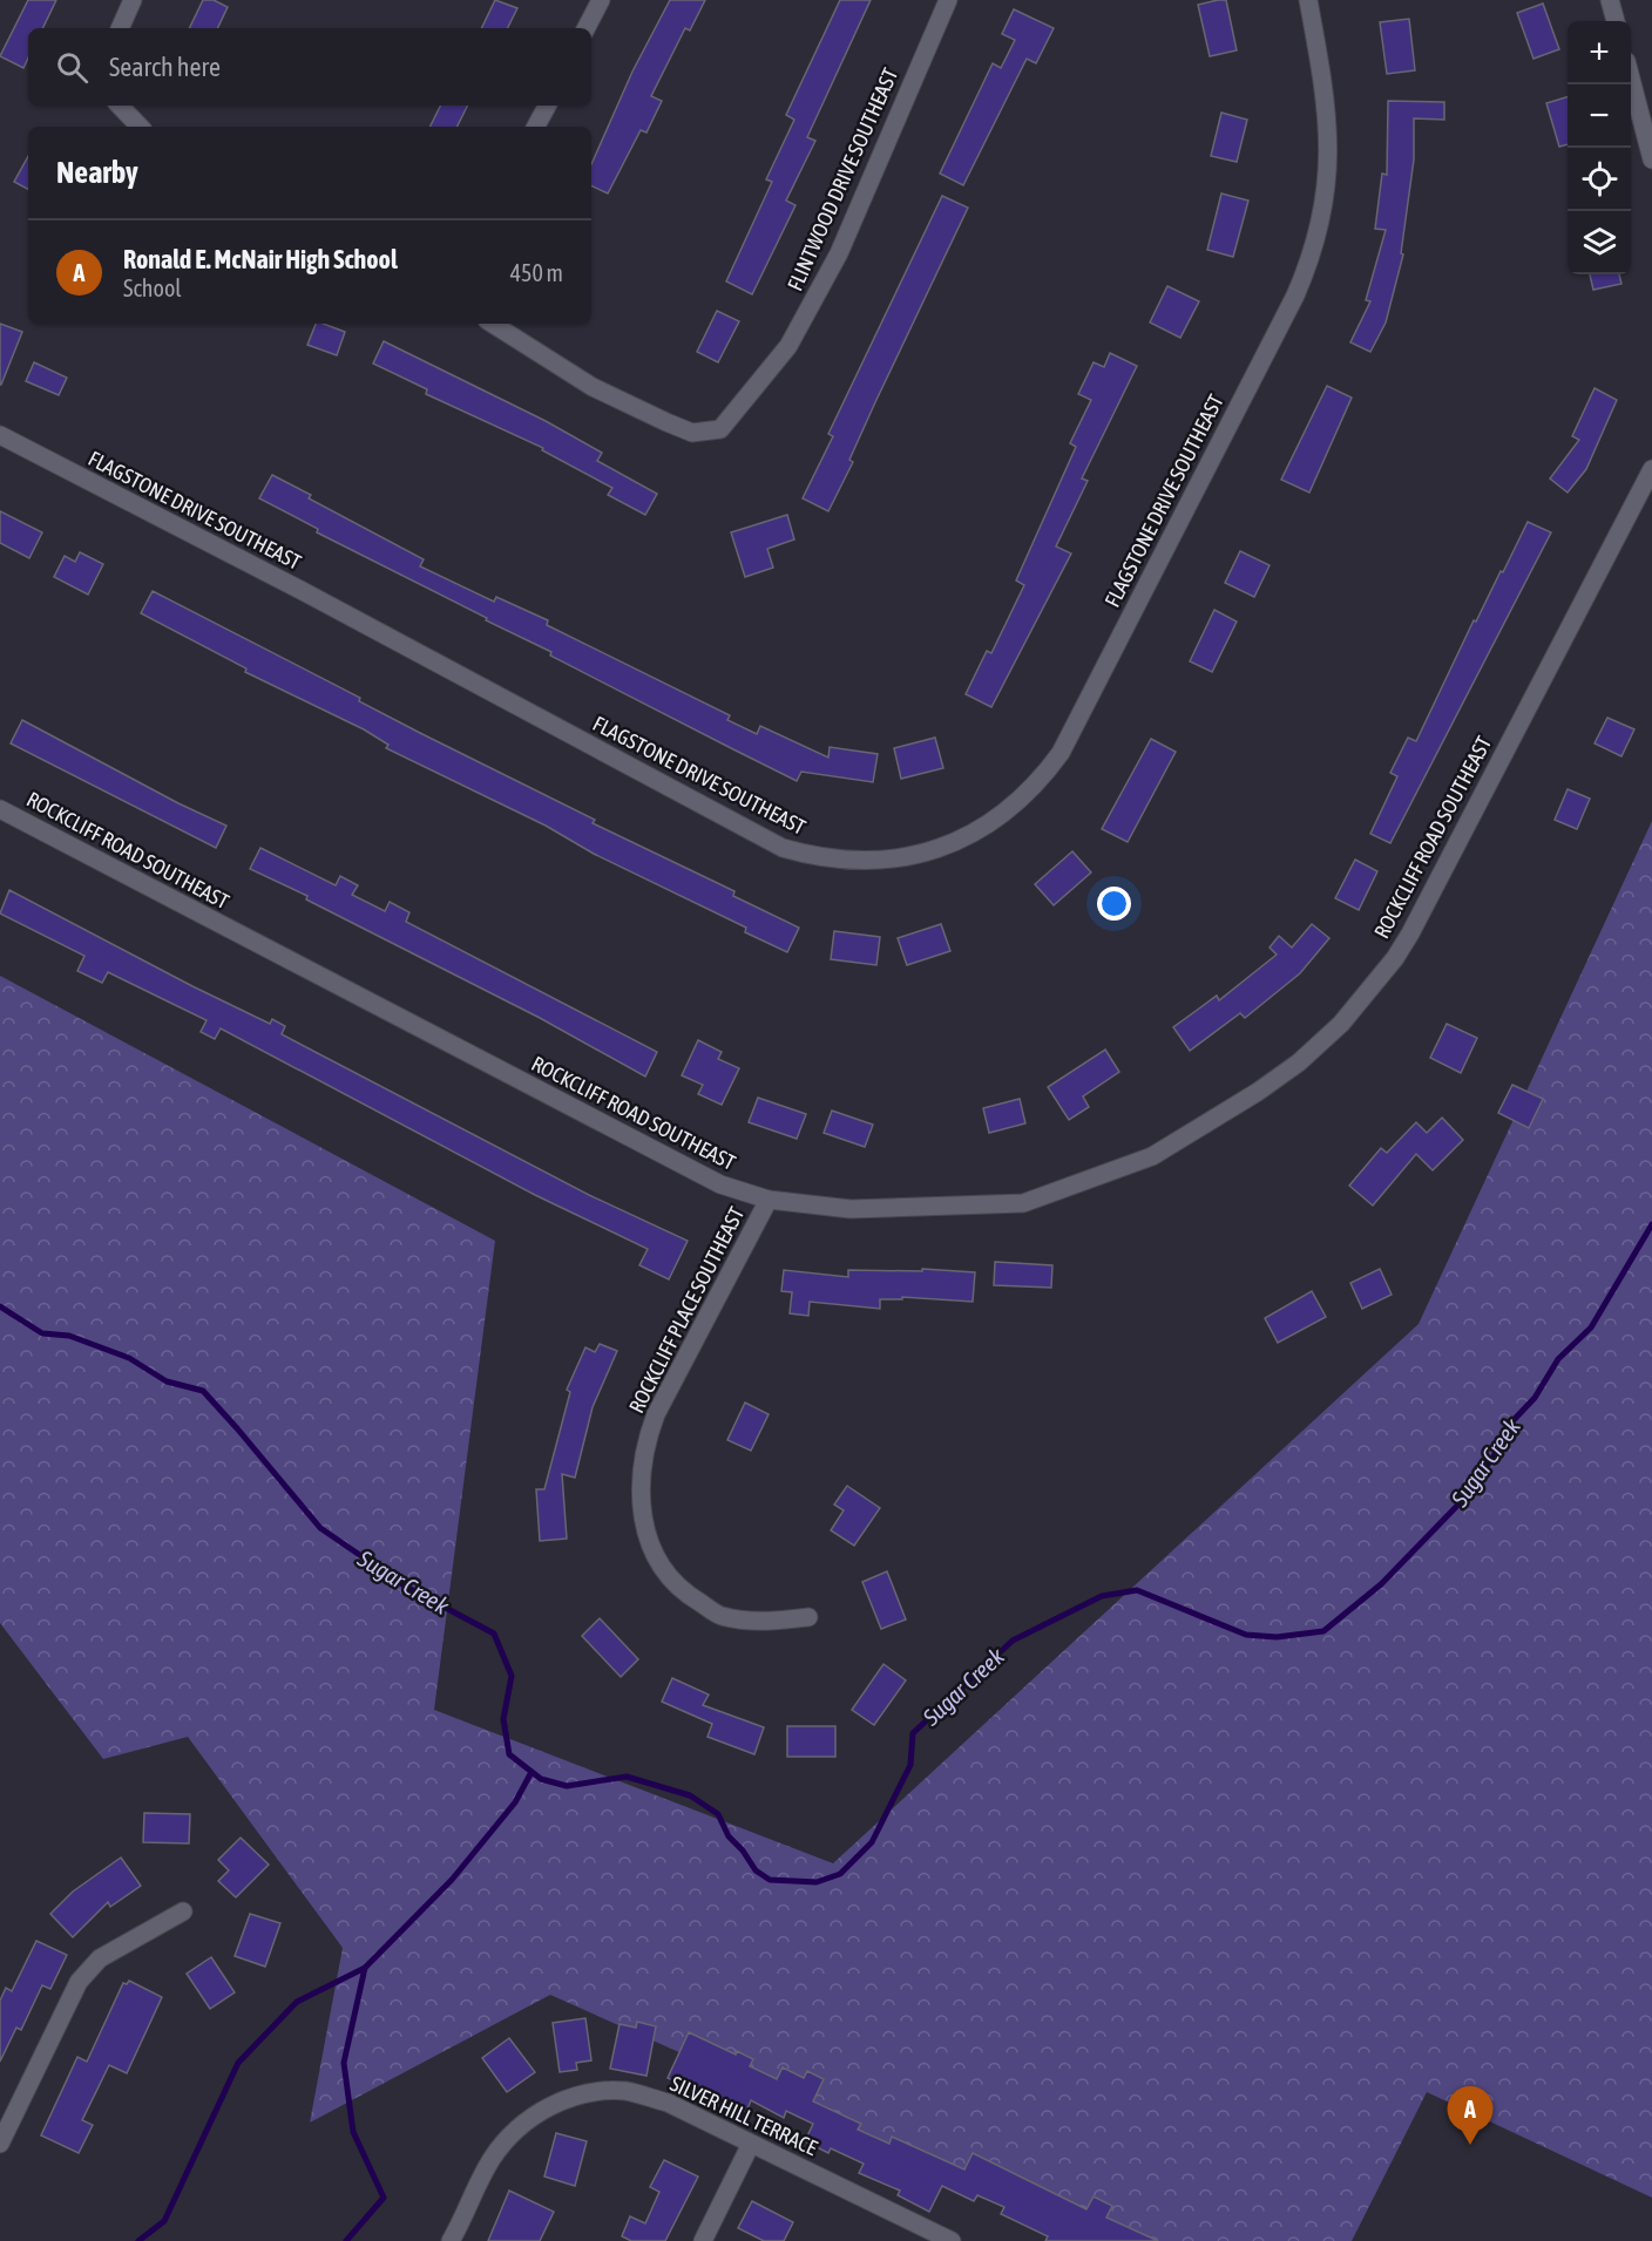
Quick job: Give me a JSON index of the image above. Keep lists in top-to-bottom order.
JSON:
{
  "streets": {
    "street": [
      "FLINTWOOD DRIVE SOUTHEAST",
      "FLAGSTONE DRIVE SOUTHEAST",
      "ROCKCLIFF ROAD SOUTHEAST",
      "ROCKCLIFF PLACE SOUTHEAST",
      "SILVER HILL TERRACE"
    ]
  },
  "crossings": [
    ["ROCKCLIFF ROAD SOUTHEAST", "ROCKCLIFF PLACE SOUTHEAST"]
  ],
  "water": ["Sugar Creek"],
  "page": {
    "map_buttons": ["+", "−"],
    "search": "Search here",
    "heading": "Nearby",
    "list": [
      {
        "mark": "A",
        "name": "Ronald E. McNair High School",
        "note": "School",
        "value": "450 m"
      }
    ],
    "pins": "A"
  }
}
